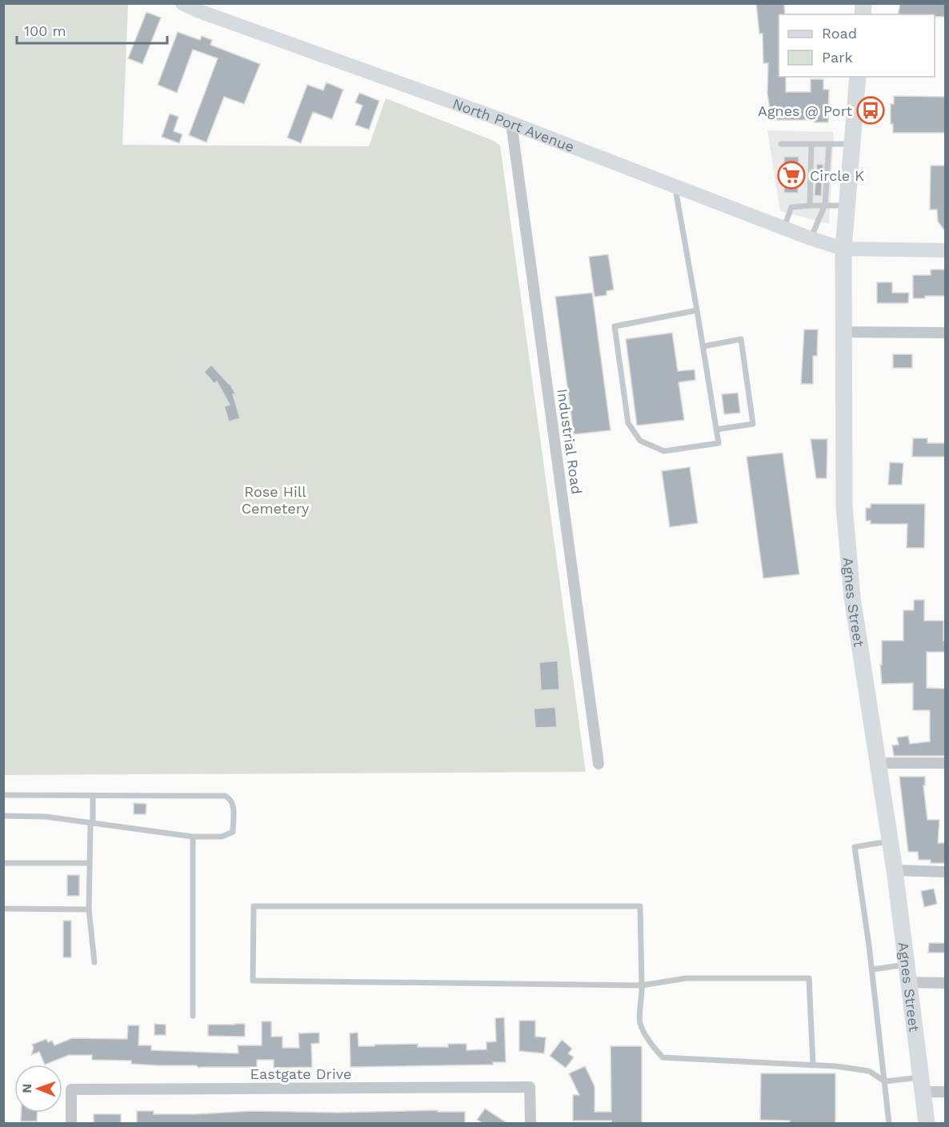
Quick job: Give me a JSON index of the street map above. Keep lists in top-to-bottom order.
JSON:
{
  "streets": {
    "main road": ["North Port Avenue", "Agnes Street"],
    "street": ["Industrial Road", "Eastgate Drive"]
  },
  "crossings": [
    ["North Port Avenue", "Industrial Road"],
    ["North Port Avenue", "Agnes Street"]
  ],
  "parks": ["Rose Hill Cemetery"],
  "places": {
    "bus stop": ["Agnes @ Port"],
    "supermarket": ["Circle K"]
  },
  "legend": ["Road", "Park"],
  "scale_bar": "100 m",
  "north": "left"
}
